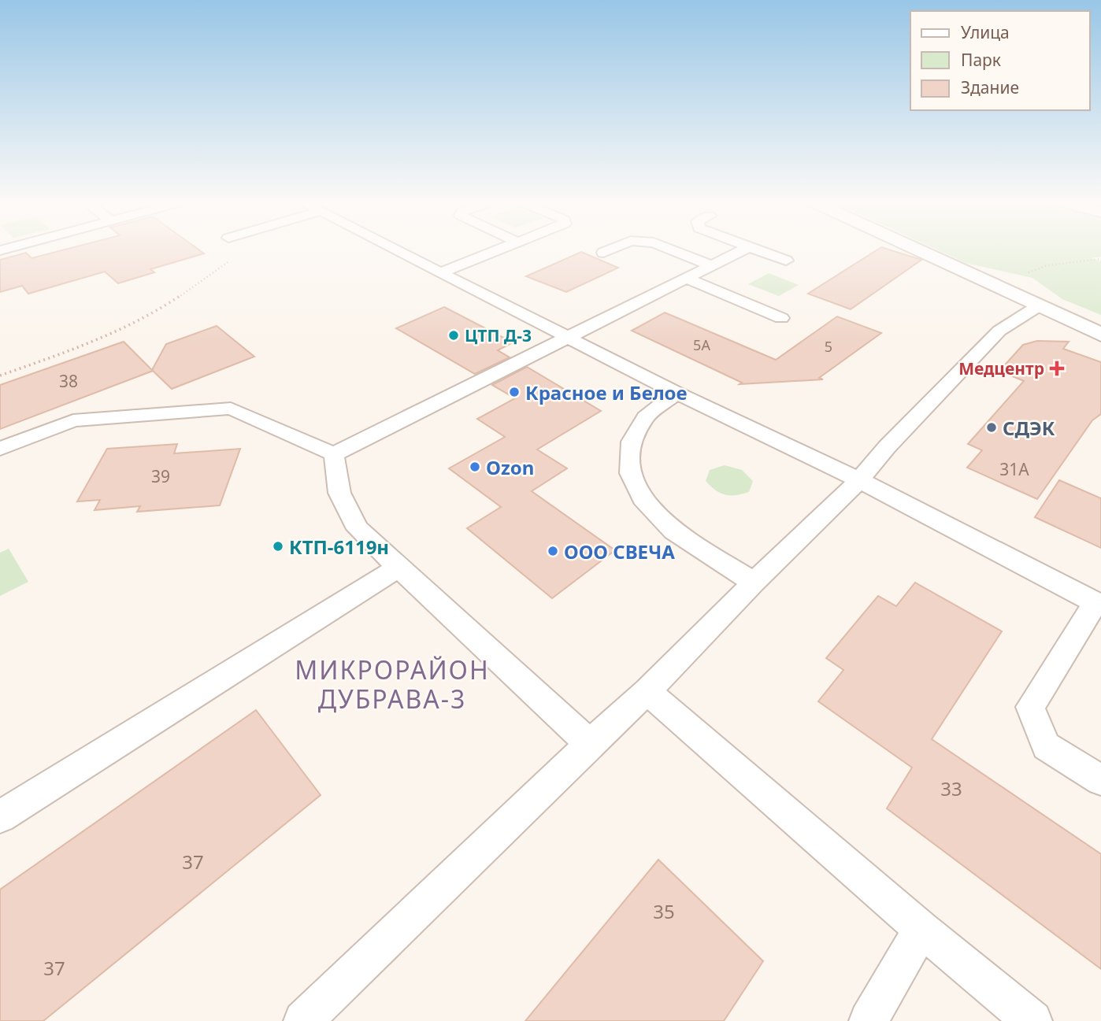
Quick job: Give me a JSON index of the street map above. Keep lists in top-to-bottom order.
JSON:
{
  "districts": ["МИКРОРАЙОН ДУБРАВА-3"],
  "places": {
    "other": [
      "ЦТП Д-3",
      "Красное и Белое",
      "СДЭК",
      "Ozon",
      "КТП-6119н",
      "ООО СВЕЧА"
    ],
    "health": ["Медцентр"]
  },
  "house_numbers": [
    "5А",
    "5",
    "38",
    "31А",
    "39",
    "33",
    "37",
    "35",
    "37"
  ],
  "legend": ["Улица", "Парк", "Здание"]
}
